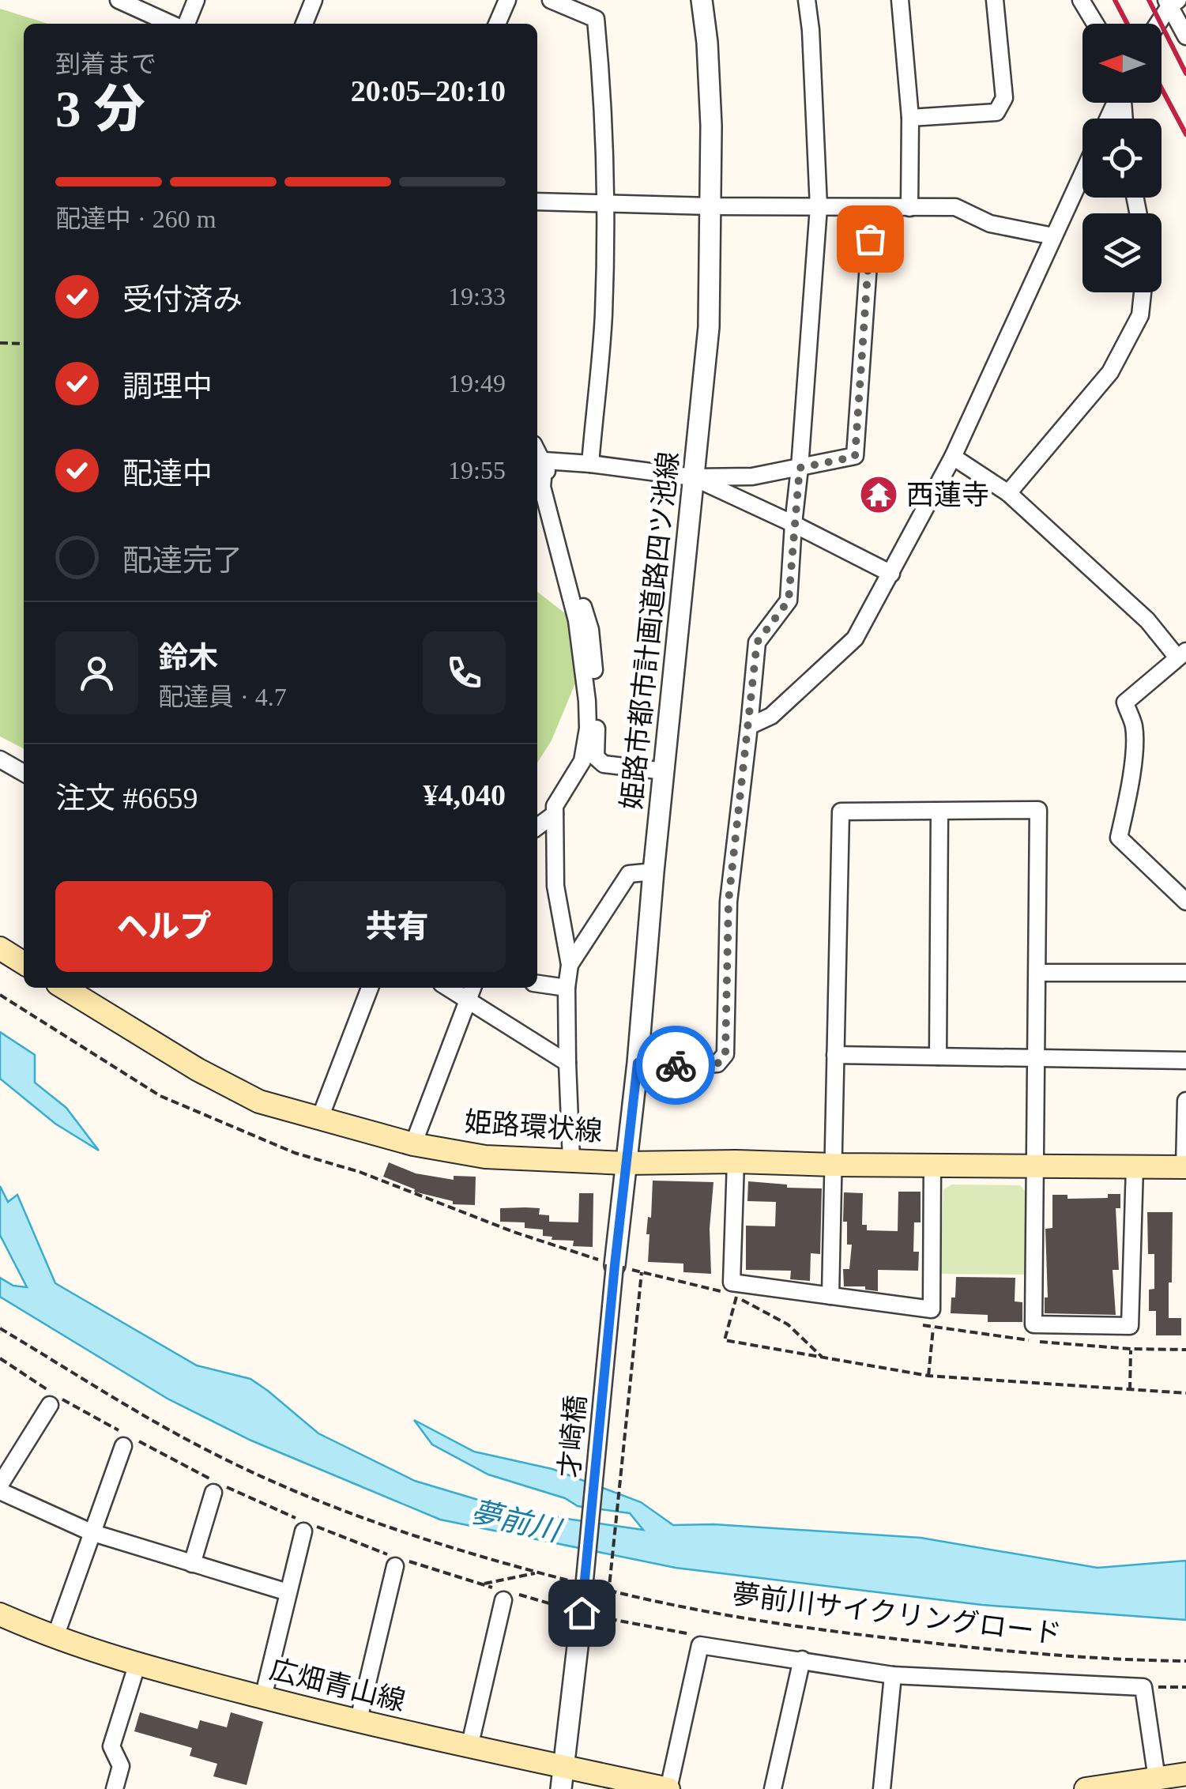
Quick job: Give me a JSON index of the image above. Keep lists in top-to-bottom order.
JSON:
{
  "streets": {
    "main road": ["姫路環状線", "広畑青山線"],
    "street": ["姫路市都市計画道路四ツ池線", "才崎橋"],
    "path": ["夢前川サイクリングロード"]
  },
  "crossings": [
    ["姫路市都市計画道路四ツ池線", "姫路環状線"],
    ["姫路市都市計画道路四ツ池線", "才崎橋"]
  ],
  "water": ["夢前川"],
  "places": {
    "temple": ["西蓮寺"]
  },
  "north": "left",
  "page": {
    "heading": ["3 分", "到着まで", "20:05–20:10"],
    "panel": [
      "鈴木",
      "配達員 · 4.7",
      "注文 #6659",
      "¥4,040"
    ],
    "bar": "配達中 · 260 m",
    "list": [
      ["受付済み", "19:33"],
      ["調理中", "19:49"],
      ["配達中", "19:55"],
      "配達完了"
    ],
    "buttons": ["ヘルプ", "共有"]
  }
}
